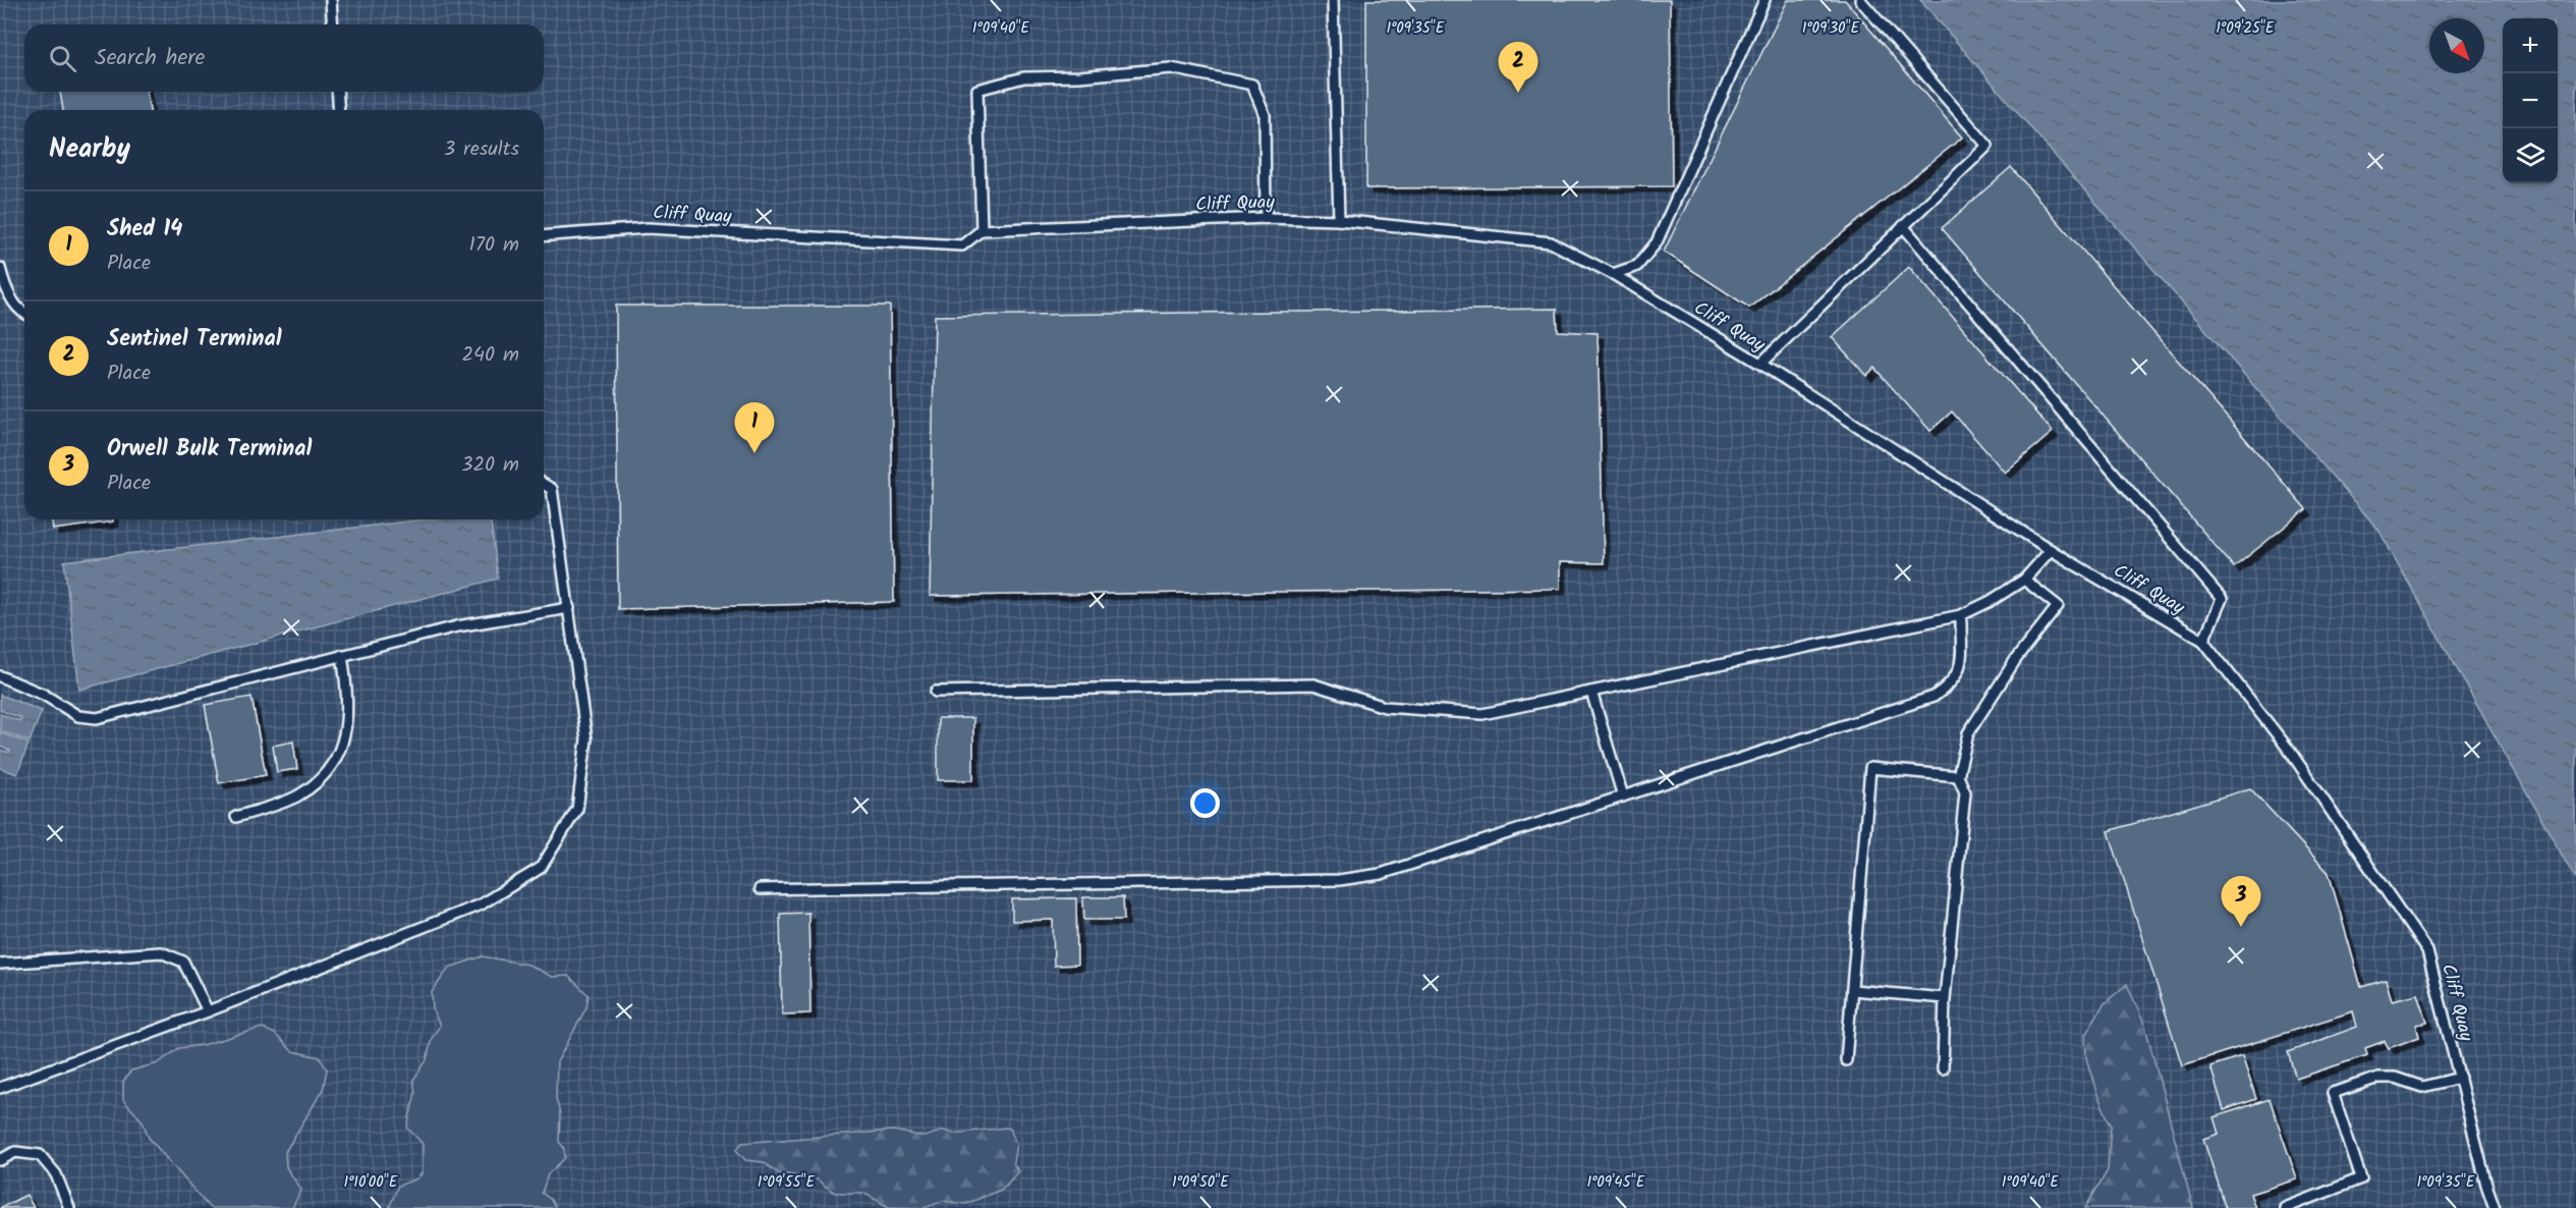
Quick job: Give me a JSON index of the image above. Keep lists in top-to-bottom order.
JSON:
{
  "streets": {
    "lane": ["Cliff Quay"]
  },
  "north": "bottom right",
  "page": {
    "map_buttons": ["+", "−"],
    "search": "Search here",
    "pins": ["2", "1", "3"],
    "heading": ["Nearby", "3 results"],
    "list": [
      {
        "mark": "1",
        "name": "Shed 14",
        "note": "Place",
        "value": "170 m"
      },
      {
        "mark": "2",
        "name": "Sentinel Terminal",
        "note": "Place",
        "value": "240 m"
      },
      {
        "mark": "3",
        "name": "Orwell Bulk Terminal",
        "note": "Place",
        "value": "320 m"
      }
    ]
  },
  "coordinates": [
    "1°09'30\"E",
    "1°09'40\"E",
    "1°09'35\"E",
    "1°09'25\"E",
    "1°10'00\"E",
    "1°09'55\"E",
    "1°09'50\"E",
    "1°09'45\"E"
  ]
}
